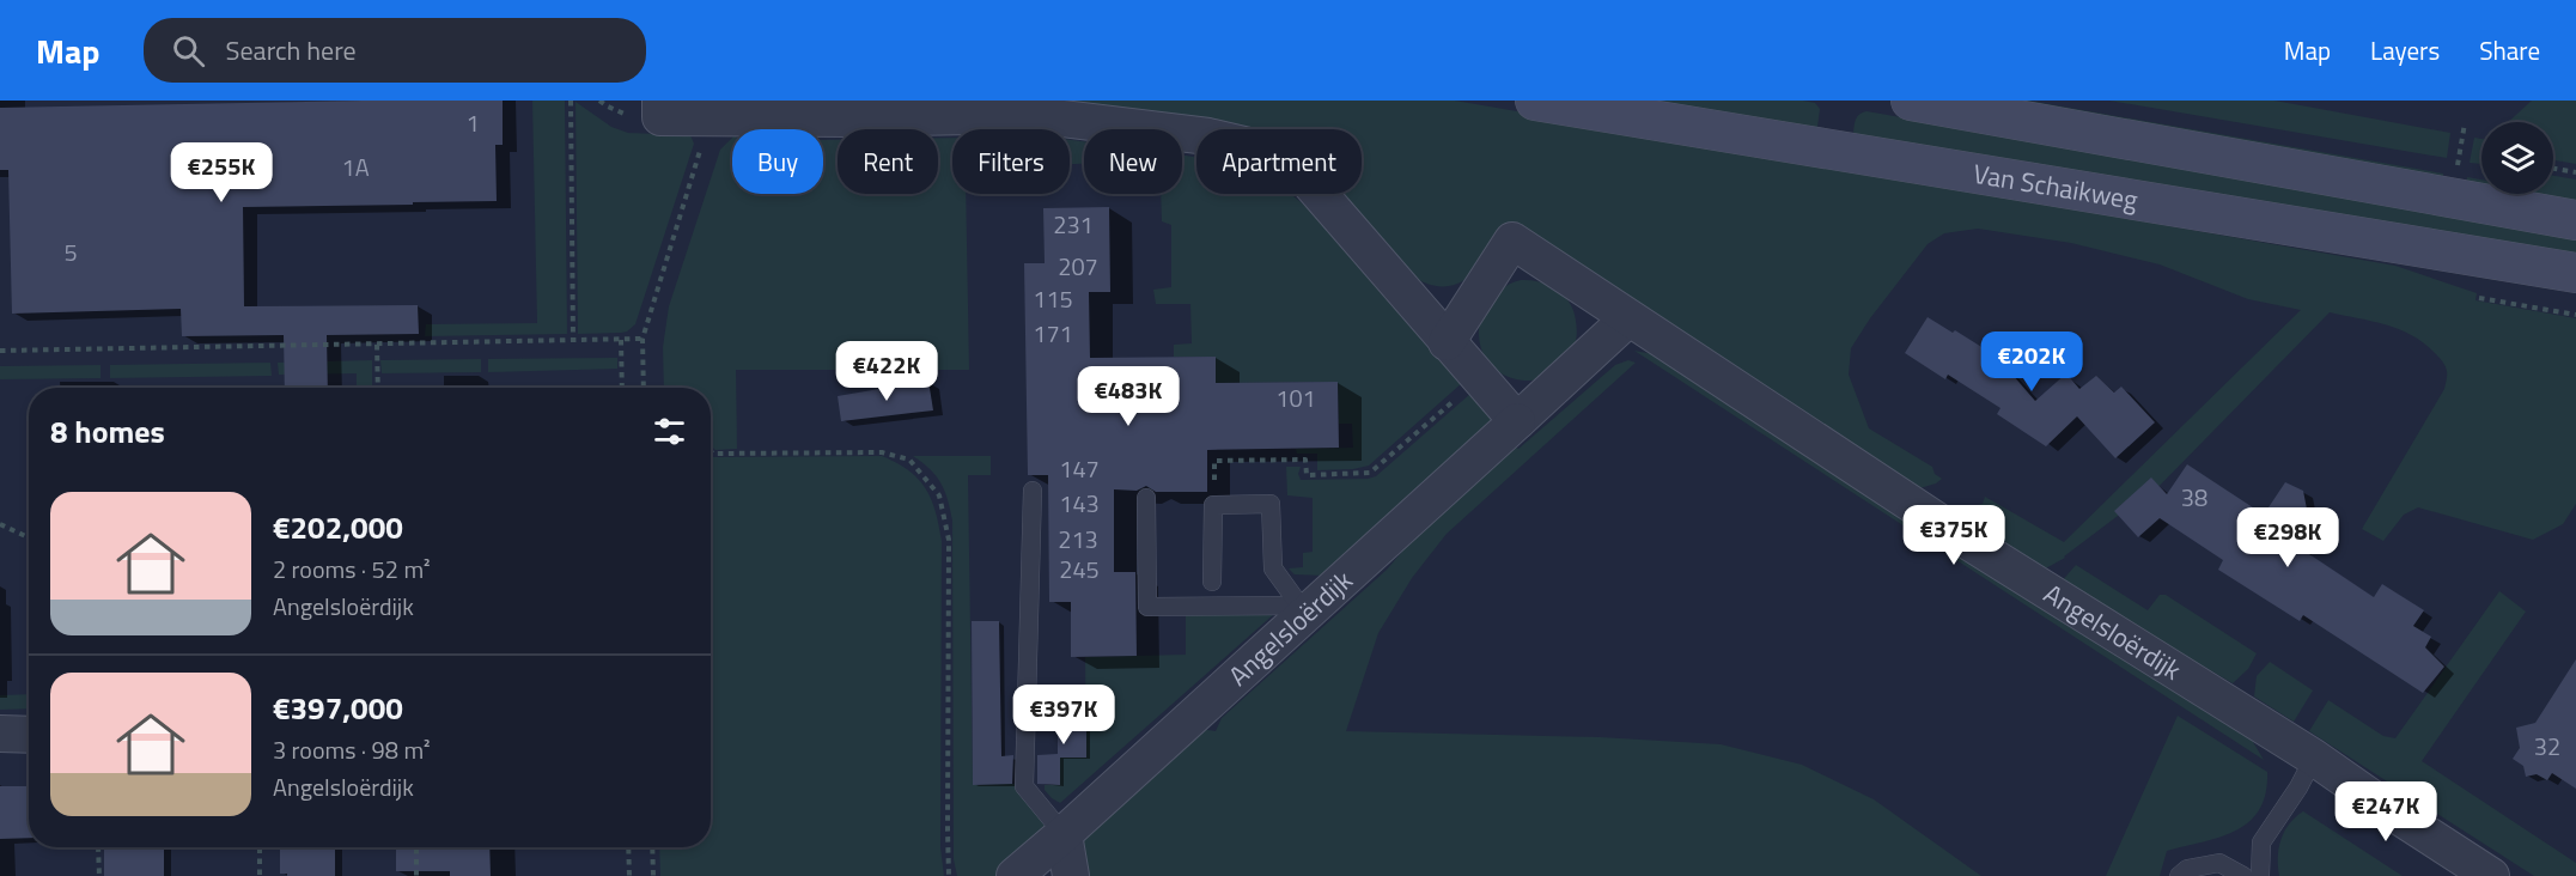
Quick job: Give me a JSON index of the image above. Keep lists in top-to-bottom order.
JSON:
{
  "streets": {
    "street": ["Van Schaikweg", "Angelsloërdijk"]
  },
  "house_numbers": [
    "1",
    "1A",
    "231",
    "5",
    "207",
    "115",
    "171",
    "101",
    "147",
    "38",
    "143",
    "213",
    "245",
    "32"
  ],
  "page": {
    "header": "Map",
    "search": "Search here",
    "nav": ["Map", "Layers", "Share"],
    "chip": [
      "Buy",
      "Rent",
      "Filters",
      "New",
      "Apartment"
    ],
    "price": [
      "€255K",
      "€202K",
      "€422K",
      "€483K",
      "€375K",
      "€298K",
      "€397K",
      "€247K"
    ],
    "heading": "8 homes",
    "list": [
      {
        "name": "€202,000",
        "note": "2 rooms · 52 m² · Angelsloërdijk"
      },
      {
        "name": "€397,000",
        "note": "3 rooms · 98 m² · Angelsloërdijk"
      }
    ]
  }
}
